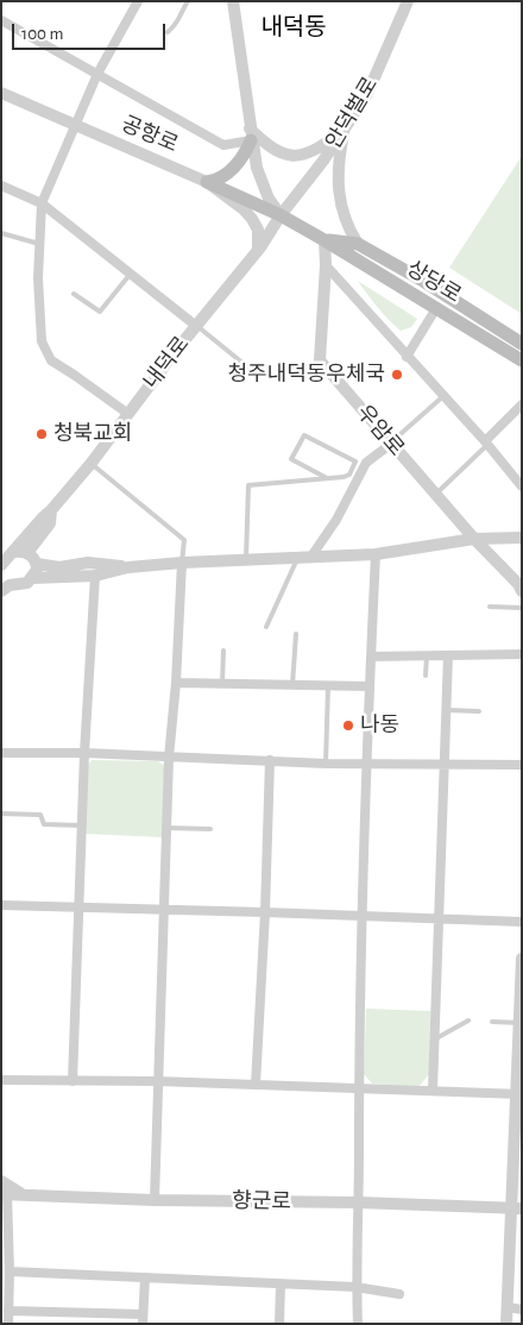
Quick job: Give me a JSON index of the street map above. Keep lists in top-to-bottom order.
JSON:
{
  "streets": {
    "main road": ["공항로", "상당로"],
    "street": [
      "안덕벌로",
      "내덕로",
      "우암로",
      "향군로"
    ]
  },
  "crossings": [
    ["안덕벌로", "공항로"],
    ["안덕벌로", "상당로"],
    ["안덕벌로", "내덕로"],
    ["공항로", "상당로"],
    ["공항로", "내덕로"],
    ["상당로", "내덕로"],
    ["상당로", "우암로"]
  ],
  "districts": ["내덕동"],
  "places": ["청주내덕동우체국", "청북교회", "나동"],
  "scale_bar": "100 m"
}
